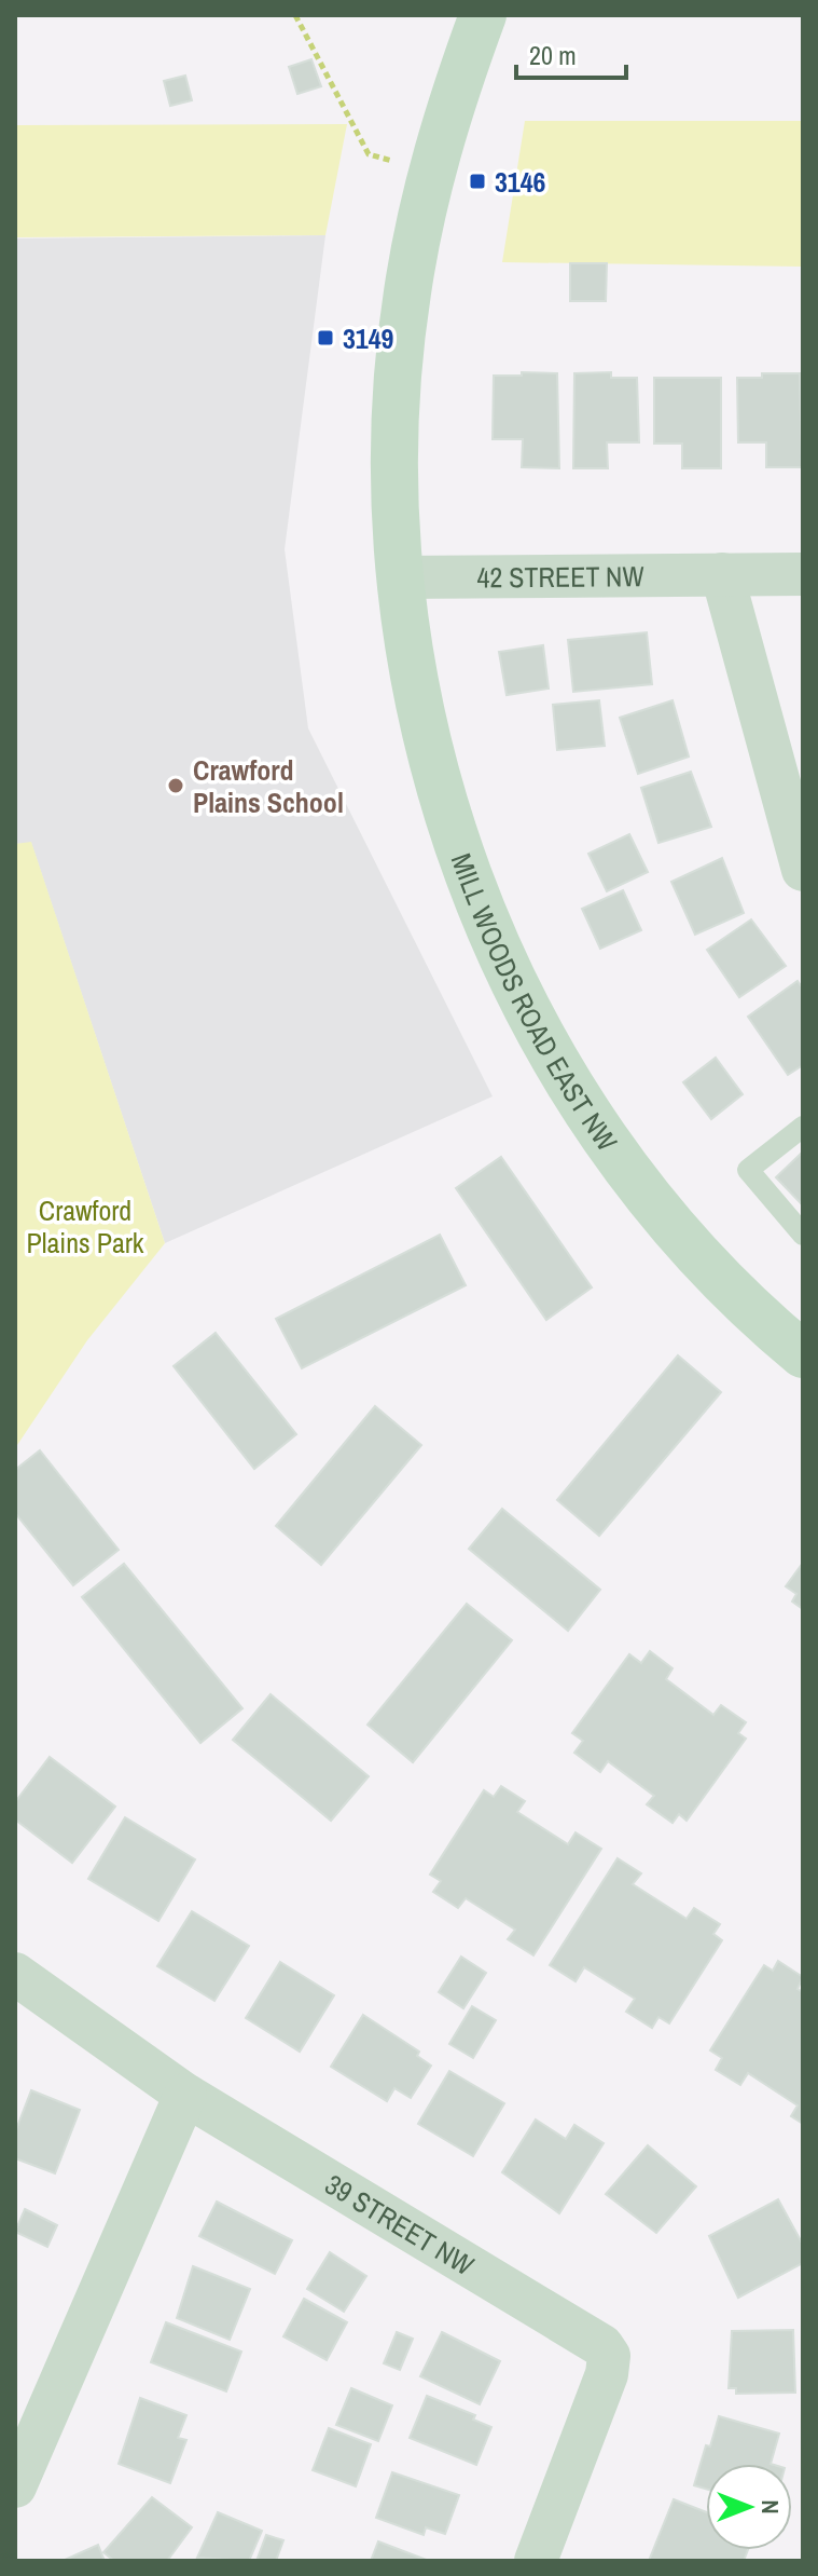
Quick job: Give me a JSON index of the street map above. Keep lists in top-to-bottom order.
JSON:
{
  "streets": {
    "street": ["42 STREET NW", "MILL WOODS ROAD EAST NW", "39 STREET NW"]
  },
  "crossings": [
    ["42 STREET NW", "MILL WOODS ROAD EAST NW"]
  ],
  "parks": ["Crawford Plains Park"],
  "places": {
    "transit": ["3146", "3149"],
    "other": ["Crawford Plains School"]
  },
  "scale_bar": "20 m",
  "north": "right"
}
